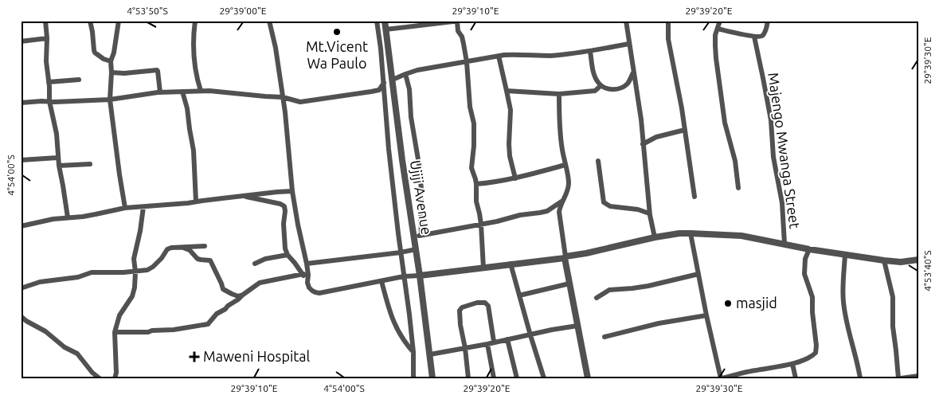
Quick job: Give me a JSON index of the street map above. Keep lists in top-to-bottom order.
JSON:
{
  "streets": {
    "street": ["Majengo Mwanga Street", "Ujiji Avenue"]
  },
  "places": {
    "other": ["Mt.Vicent Wa Paulo", "masjid"],
    "health": ["Maweni Hospital"]
  },
  "coordinates": [
    "4°53'50\"S",
    "29°39'00\"E",
    "29°39'10\"E",
    "29°39'20\"E",
    "29°39'30\"E",
    "4°54'00\"S",
    "4°53'40\"S"
  ]
}
